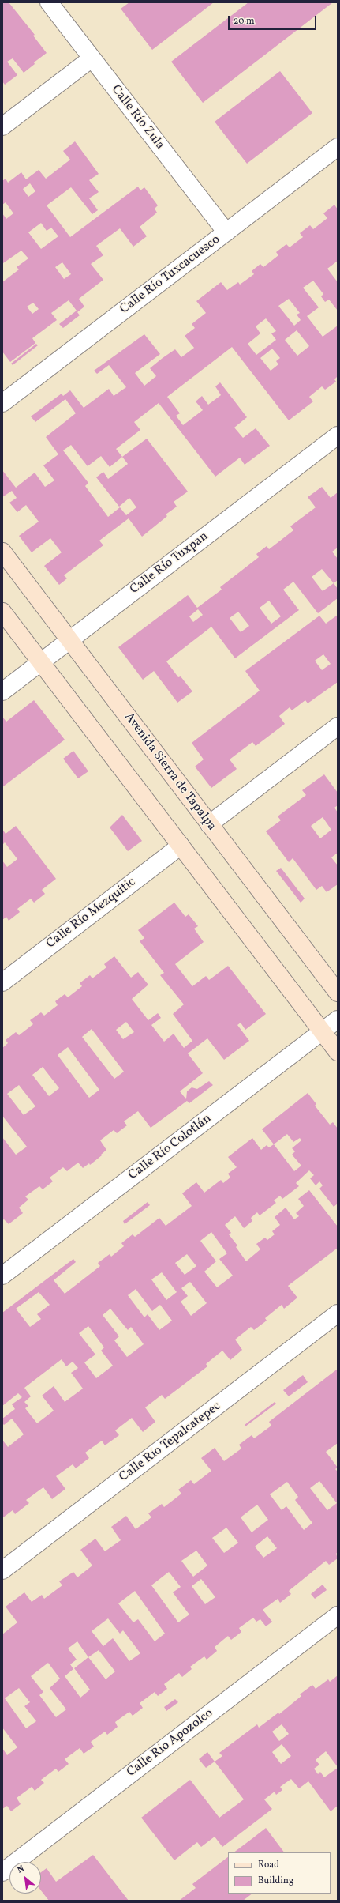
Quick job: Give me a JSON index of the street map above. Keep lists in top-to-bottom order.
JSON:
{
  "streets": {
    "main road": ["Avenida Sierra de Tapalpa"],
    "street": [
      "Calle Río Zula",
      "Calle Río Tuxcacuesco",
      "Calle Río Tuxpan",
      "Calle Río Mezquitic",
      "Calle Río Colotlán",
      "Calle Río Tepalcatepec",
      "Calle Río Apozolco"
    ]
  },
  "crossings": [
    ["Calle Río Zula", "Calle Río Tuxcacuesco"],
    ["Calle Río Tuxpan", "Avenida Sierra de Tapalpa"]
  ],
  "legend": ["Road", "Building"],
  "scale_bar": "20 m",
  "north": "top left"
}
